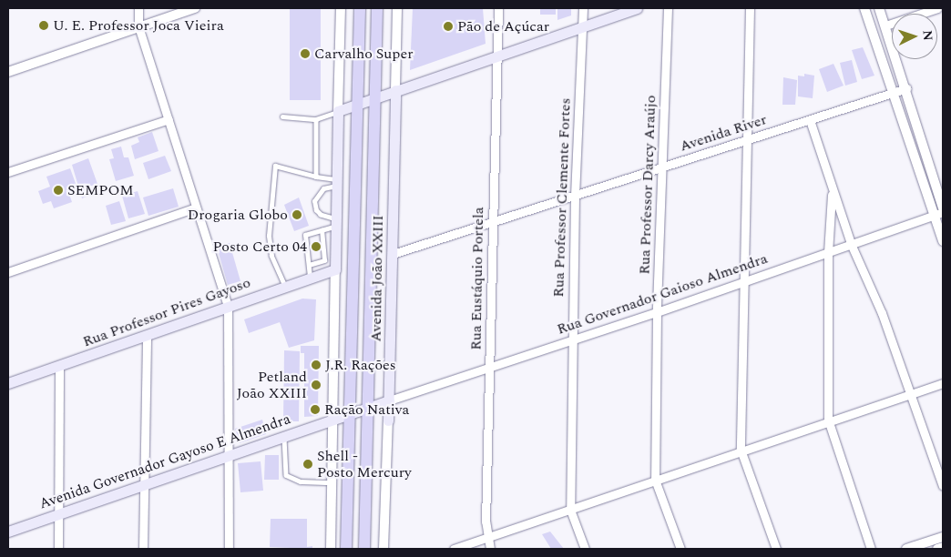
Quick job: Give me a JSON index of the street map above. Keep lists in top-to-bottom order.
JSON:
{
  "streets": {
    "main road": ["Avenida João XXIII", "Rua Professor Pires Gayoso", "Avenida Governador Gayoso E Almendra"],
    "street": [
      "Avenida River",
      "Rua Professor Darcy Araújo",
      "Rua Professor Clemente Fortes",
      "Rua Eustáquio Portela",
      "Rua Governador Gaioso Almendra"
    ]
  },
  "crossings": [
    ["Avenida River", "Rua Professor Darcy Araújo"],
    ["Avenida River", "Rua Professor Clemente Fortes"],
    ["Avenida River", "Avenida João XXIII"],
    ["Avenida River", "Rua Eustáquio Portela"],
    ["Rua Professor Darcy Araújo", "Rua Governador Gaioso Almendra"],
    ["Rua Professor Clemente Fortes", "Rua Governador Gaioso Almendra"],
    ["Avenida João XXIII", "Rua Governador Gaioso Almendra"],
    ["Avenida João XXIII", "Avenida Governador Gayoso E Almendra"],
    ["Rua Eustáquio Portela", "Rua Governador Gaioso Almendra"],
    ["Rua Governador Gaioso Almendra", "Avenida Governador Gayoso E Almendra"]
  ],
  "places": [
    "U. E. Professor Joca Vieira",
    "Pão de Açúcar",
    "Carvalho Super",
    "SEMPOM",
    "Drogaria Globo",
    "Posto Certo 04",
    "J.R. Rações",
    "Petland João XXIII",
    "Ração Nativa",
    "Shell - Posto Mercury"
  ],
  "north": "right"
}
